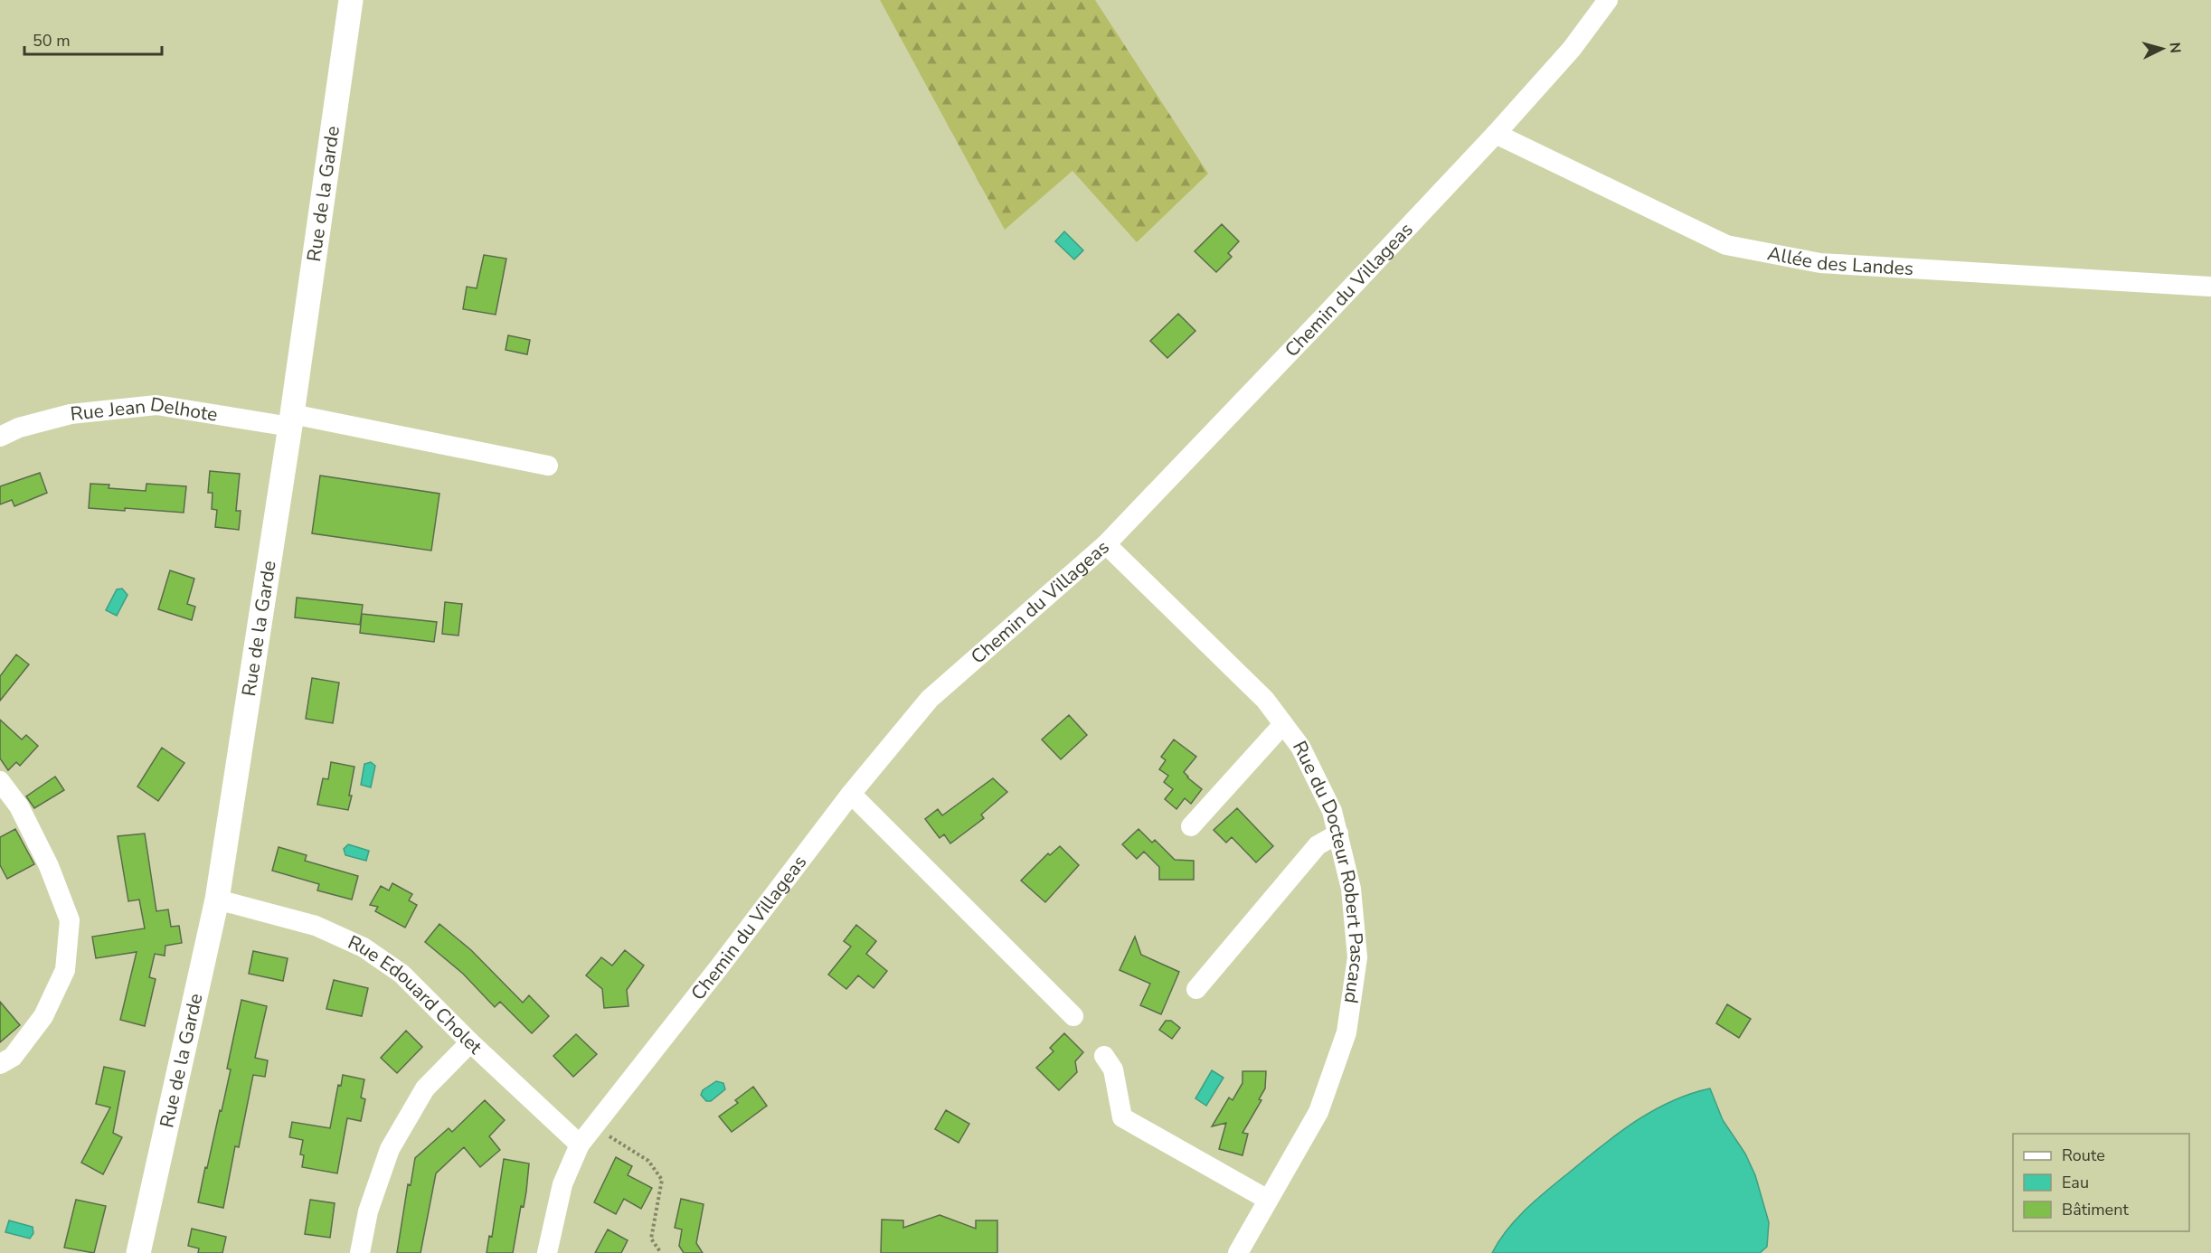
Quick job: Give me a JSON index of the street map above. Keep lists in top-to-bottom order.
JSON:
{
  "streets": {
    "main road": ["Rue de la Garde"],
    "street": [
      "Allée des Landes",
      "Chemin du Villageas",
      "Rue Jean Delhote",
      "Rue du Docteur Robert Pascaud",
      "Rue Edouard Cholet"
    ]
  },
  "crossings": [
    ["Rue de la Garde", "Rue Jean Delhote"],
    ["Rue de la Garde", "Rue Edouard Cholet"],
    ["Allée des Landes", "Chemin du Villageas"],
    ["Chemin du Villageas", "Rue du Docteur Robert Pascaud"],
    ["Chemin du Villageas", "Rue Edouard Cholet"]
  ],
  "legend": ["Route", "Eau", "Bâtiment"],
  "scale_bar": "50 m",
  "north": "right"
}
